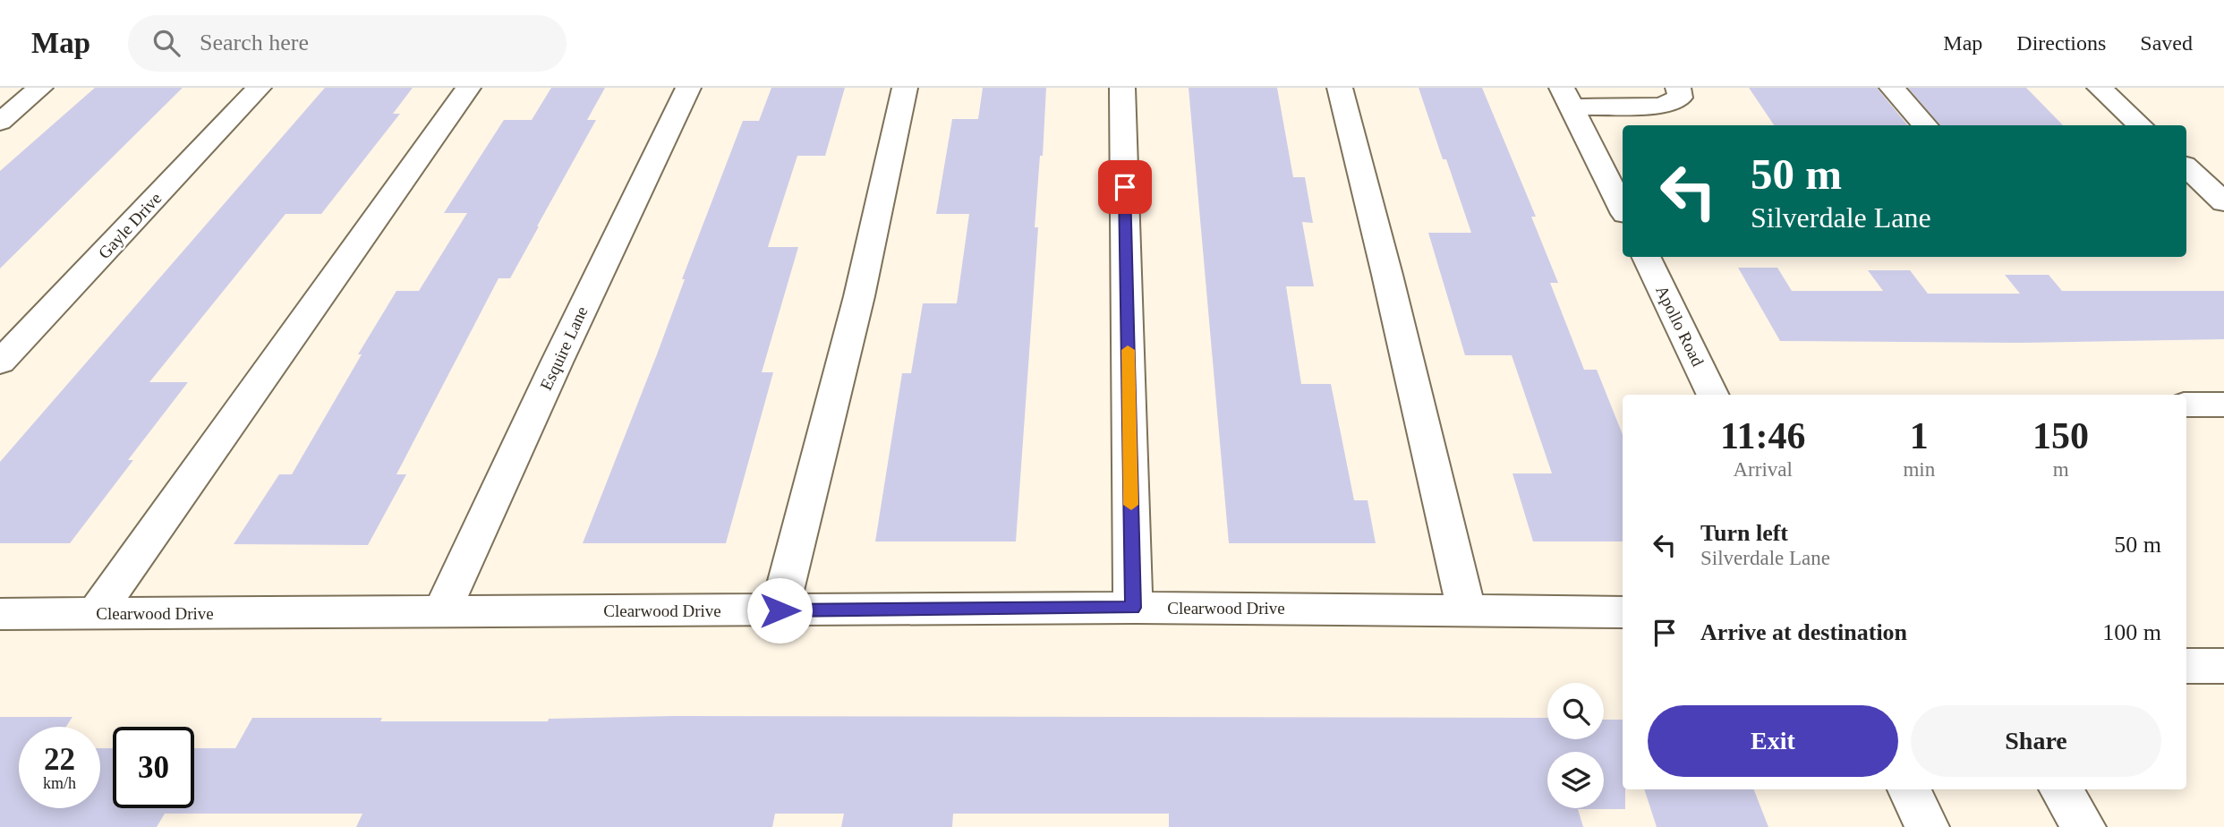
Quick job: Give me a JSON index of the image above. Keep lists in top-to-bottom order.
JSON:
{
  "streets": {
    "street": [
      "Gayle Drive",
      "Apollo Road",
      "Esquire Lane",
      "Clearwood Drive"
    ]
  },
  "crossings": [
    ["Esquire Lane", "Clearwood Drive"]
  ],
  "page": {
    "header": "Map",
    "search": "Search here",
    "nav": ["Map", "Directions", "Saved"],
    "turn": ["50 m", "Silverdale Lane"],
    "eta": [
      "11:46",
      "Arrival",
      "1",
      "min",
      "150",
      "m"
    ],
    "list": [
      {
        "name": "Turn left",
        "note": "Silverdale Lane",
        "value": "50 m"
      },
      {
        "name": "Arrive at destination",
        "value": "100 m"
      }
    ],
    "buttons": ["Exit", "Share"],
    "speed": "22 km/h",
    "limit": "30"
  }
}
